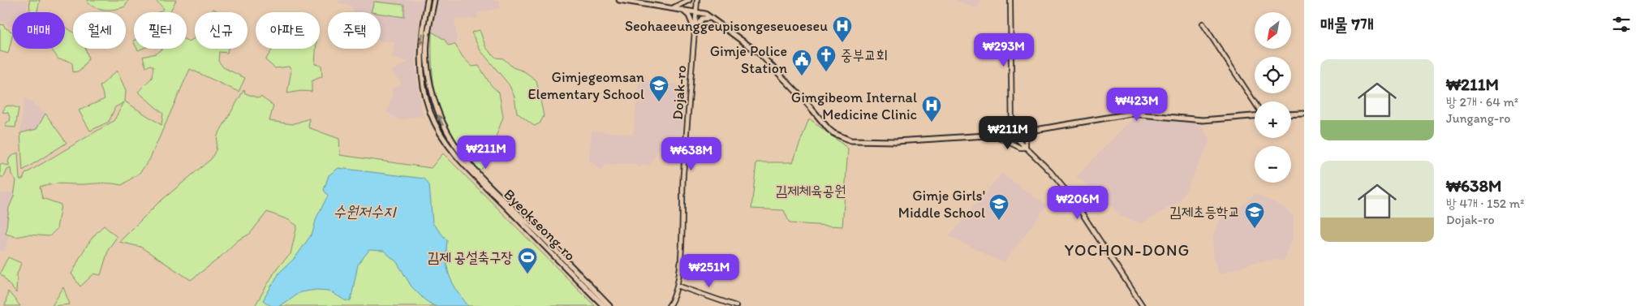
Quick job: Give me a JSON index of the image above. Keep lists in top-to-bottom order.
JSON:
{
  "streets": {
    "main road": ["Byeokseong-ro"],
    "street": ["Dojak-ro"]
  },
  "districts": ["YOCHON-DONG"],
  "water": ["수원저수지"],
  "parks": ["김제체육공원"],
  "places": {
    "hospital": ["Seohaeeunggeupisongeseuoeseu", "Gimgibeom Internal Medicine Clinic"],
    "church": ["중부교회"],
    "public building": ["Gimje Police Station"],
    "school or university": ["Gimjegeomsan Elementary School", "Gimje Girls' Middle School", "김제초등학교"],
    "sports": ["김제 공설축구장"]
  },
  "north": "bottom left",
  "page": {
    "heading": "매물 7개",
    "map_buttons": ["+", "−"],
    "chip": [
      "매매",
      "월세",
      "필터",
      "신규",
      "아파트",
      "주택"
    ],
    "price": [
      "₩293M",
      "₩423M",
      "₩211M",
      "₩211M",
      "₩638M",
      "₩206M",
      "₩251M"
    ],
    "list": [
      {
        "name": "₩211M",
        "note": "방 2개 · 64 m² · Jungang-ro"
      },
      {
        "name": "₩638M",
        "note": "방 4개 · 152 m² · Dojak-ro"
      }
    ]
  }
}
